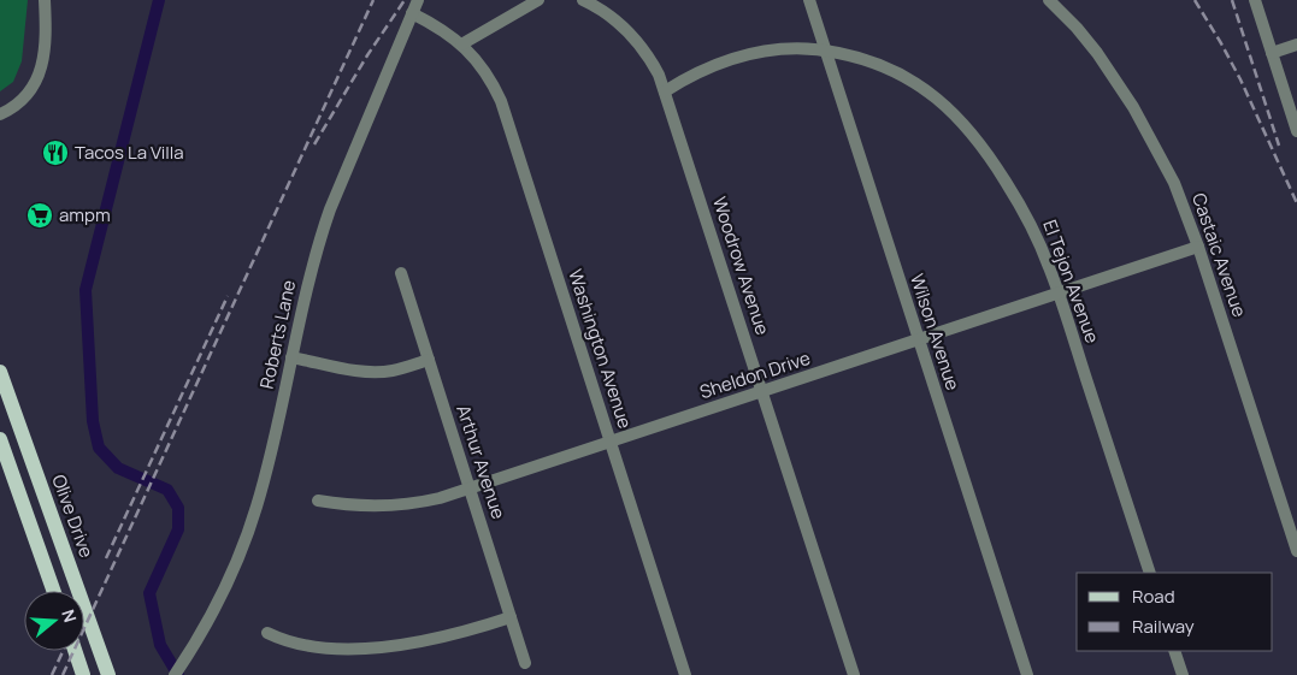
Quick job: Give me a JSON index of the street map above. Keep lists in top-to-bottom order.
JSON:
{
  "streets": {
    "main road": ["Olive Drive"],
    "street": [
      "Castaic Avenue",
      "Woodrow Avenue",
      "El Tejon Avenue",
      "Wilson Avenue",
      "Roberts Lane",
      "Washington Avenue",
      "Sheldon Drive",
      "Arthur Avenue"
    ]
  },
  "crossings": [
    ["Castaic Avenue", "Sheldon Drive"],
    ["Woodrow Avenue", "El Tejon Avenue"],
    ["Woodrow Avenue", "Sheldon Drive"],
    ["El Tejon Avenue", "Wilson Avenue"],
    ["El Tejon Avenue", "Sheldon Drive"],
    ["Wilson Avenue", "Sheldon Drive"],
    ["Washington Avenue", "Sheldon Drive"],
    ["Sheldon Drive", "Arthur Avenue"]
  ],
  "places": {
    "restaurant": ["Tacos La Villa"],
    "supermarket": ["ampm"]
  },
  "legend": ["Road", "Railway"],
  "north": "right"
}
